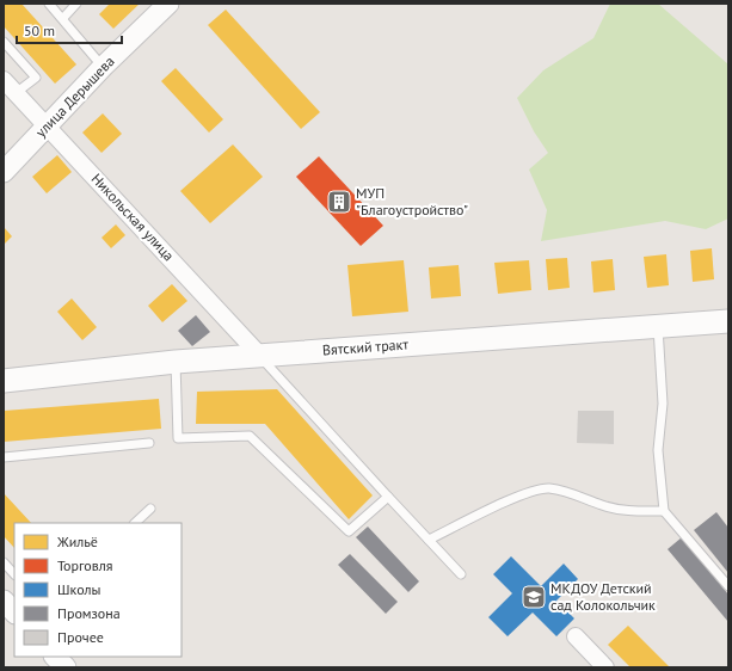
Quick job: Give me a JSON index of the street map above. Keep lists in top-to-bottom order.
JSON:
{
  "streets": {
    "main road": ["Вятский тракт"],
    "street": ["улица Дерышева", "Никольская улица"]
  },
  "crossings": [
    ["улица Дерышева", "Никольская улица"],
    ["Никольская улица", "Вятский тракт"]
  ],
  "places": {
    "building": ["МУП \"Благоустройство\""],
    "school or university": ["МКДОУ Детский сад Колокольчик"]
  },
  "legend": [
    "Жильё",
    "Торговля",
    "Школы",
    "Промзона",
    "Прочее"
  ],
  "scale_bar": "50 m"
}
